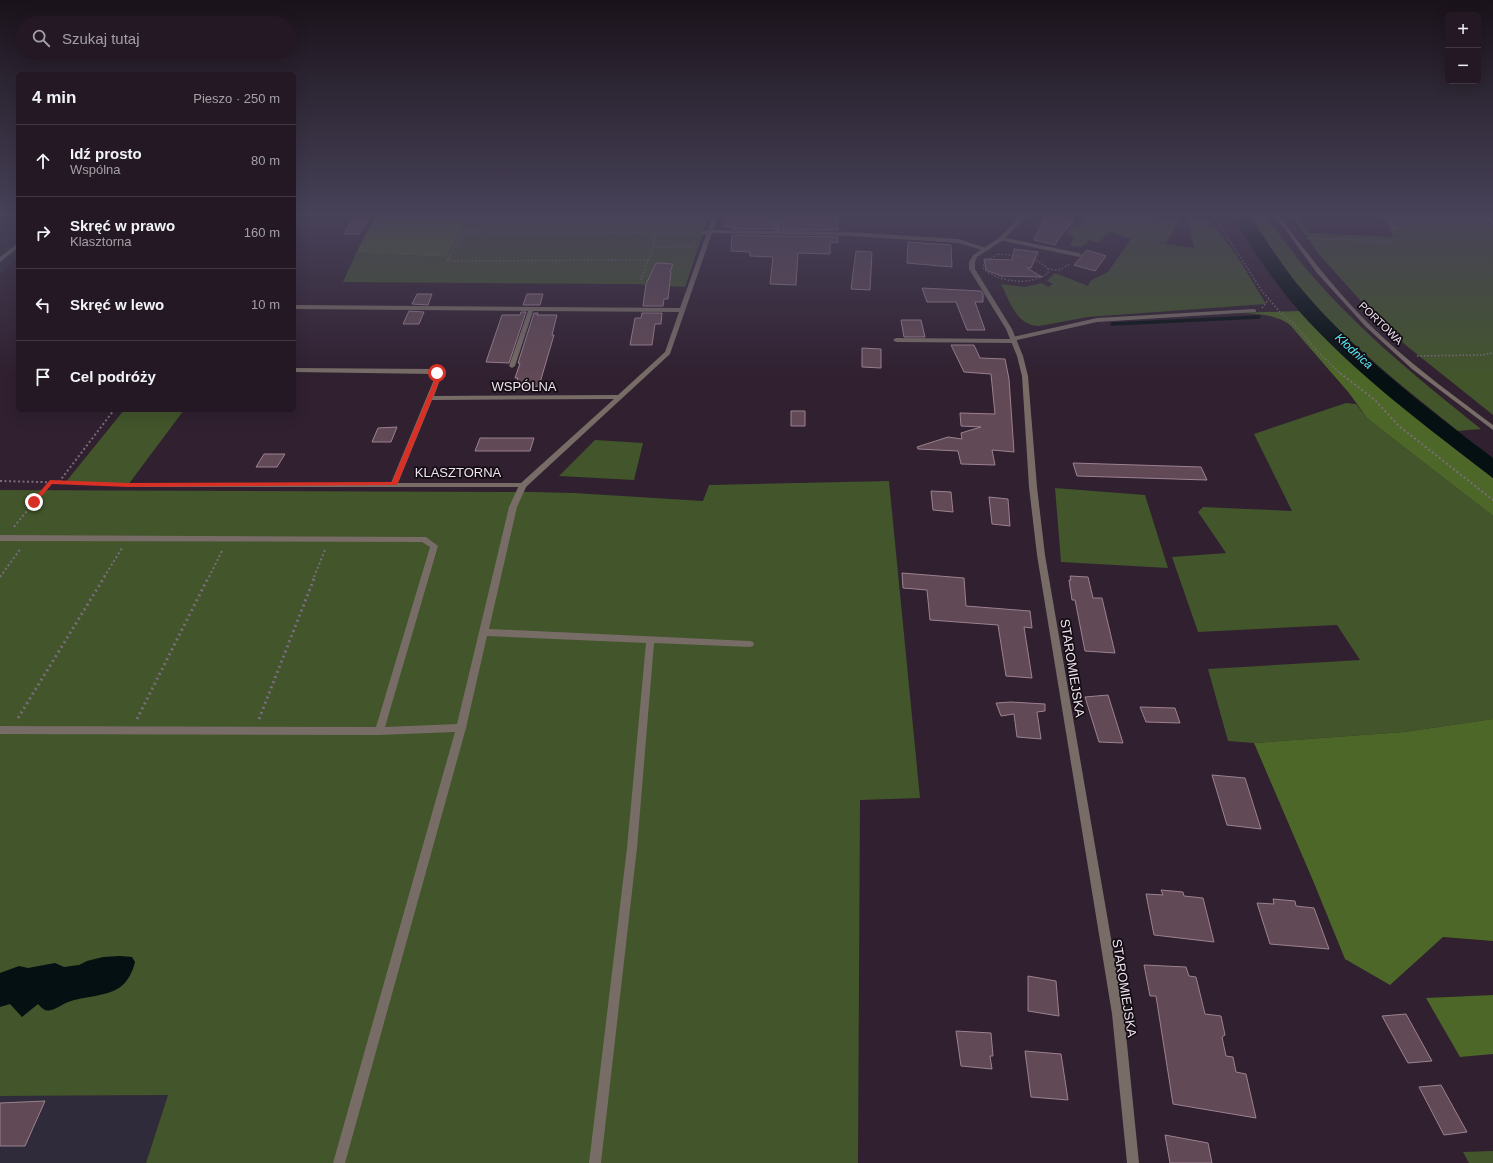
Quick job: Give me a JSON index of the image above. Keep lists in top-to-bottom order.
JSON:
{
  "streets": {
    "street": [
      "PORTOWA",
      "WSPÓLNA",
      "KLASZTORNA",
      "STAROMIEJSKA"
    ]
  },
  "water": ["Kłodnica"],
  "page": {
    "map_buttons": ["+", "−"],
    "search": "Szukaj tutaj",
    "heading": ["4 min", "Pieszo · 250 m"],
    "list": [
      ["Idź prosto", "Wspólna", "80 m"],
      ["Skręć w prawo", "Klasztorna", "160 m"],
      ["Skręć w lewo", "10 m"],
      "Cel podróży"
    ]
  }
}
